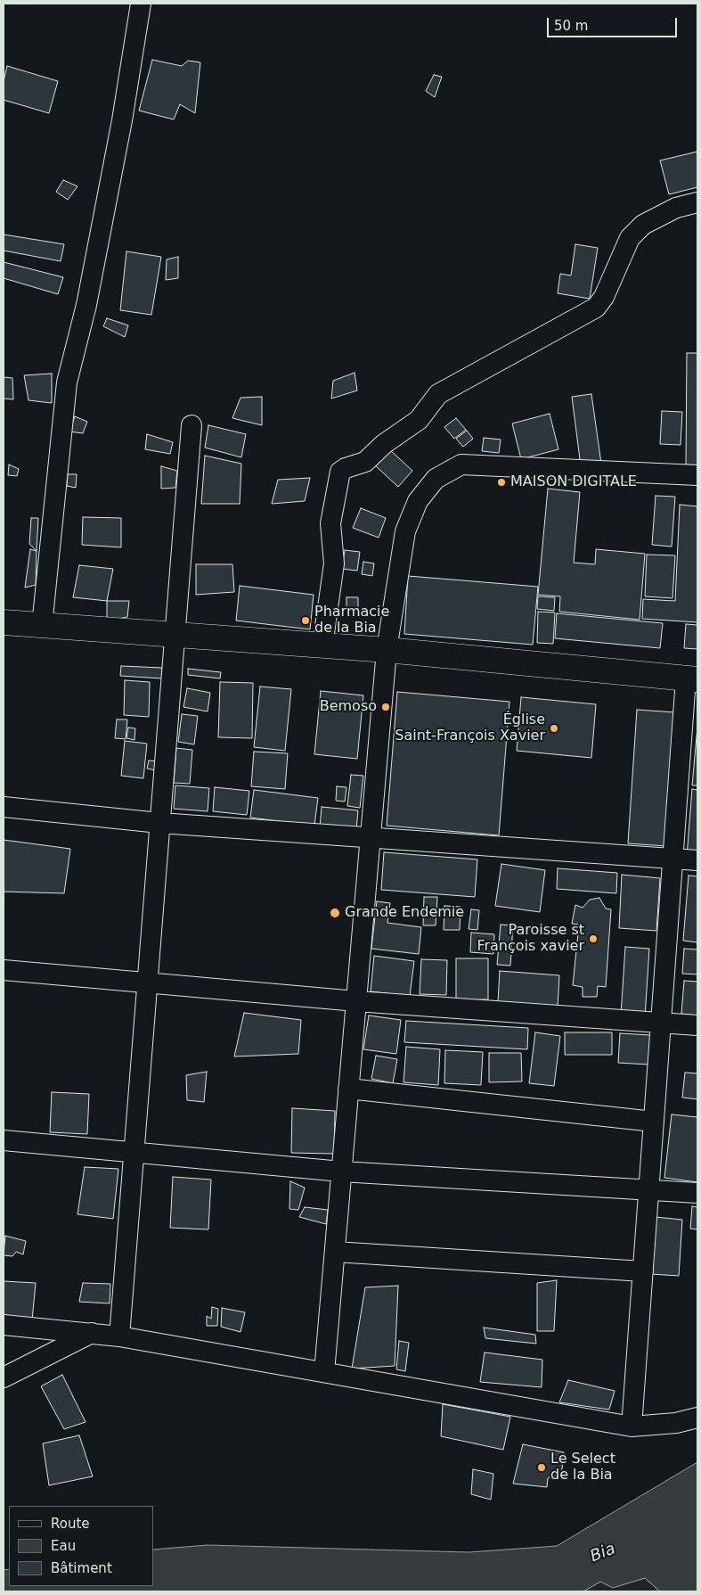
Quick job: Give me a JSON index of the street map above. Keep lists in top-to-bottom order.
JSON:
{
  "water": ["Bia"],
  "places": [
    "MAISON DIGITALE",
    "Pharmacie de la Bia",
    "Bemoso",
    "Église Saint-François Xavier",
    "Grande Endemie",
    "Paroisse st François xavier",
    "Le Select de la Bia"
  ],
  "legend": ["Route", "Eau", "Bâtiment"],
  "scale_bar": "50 m"
}
